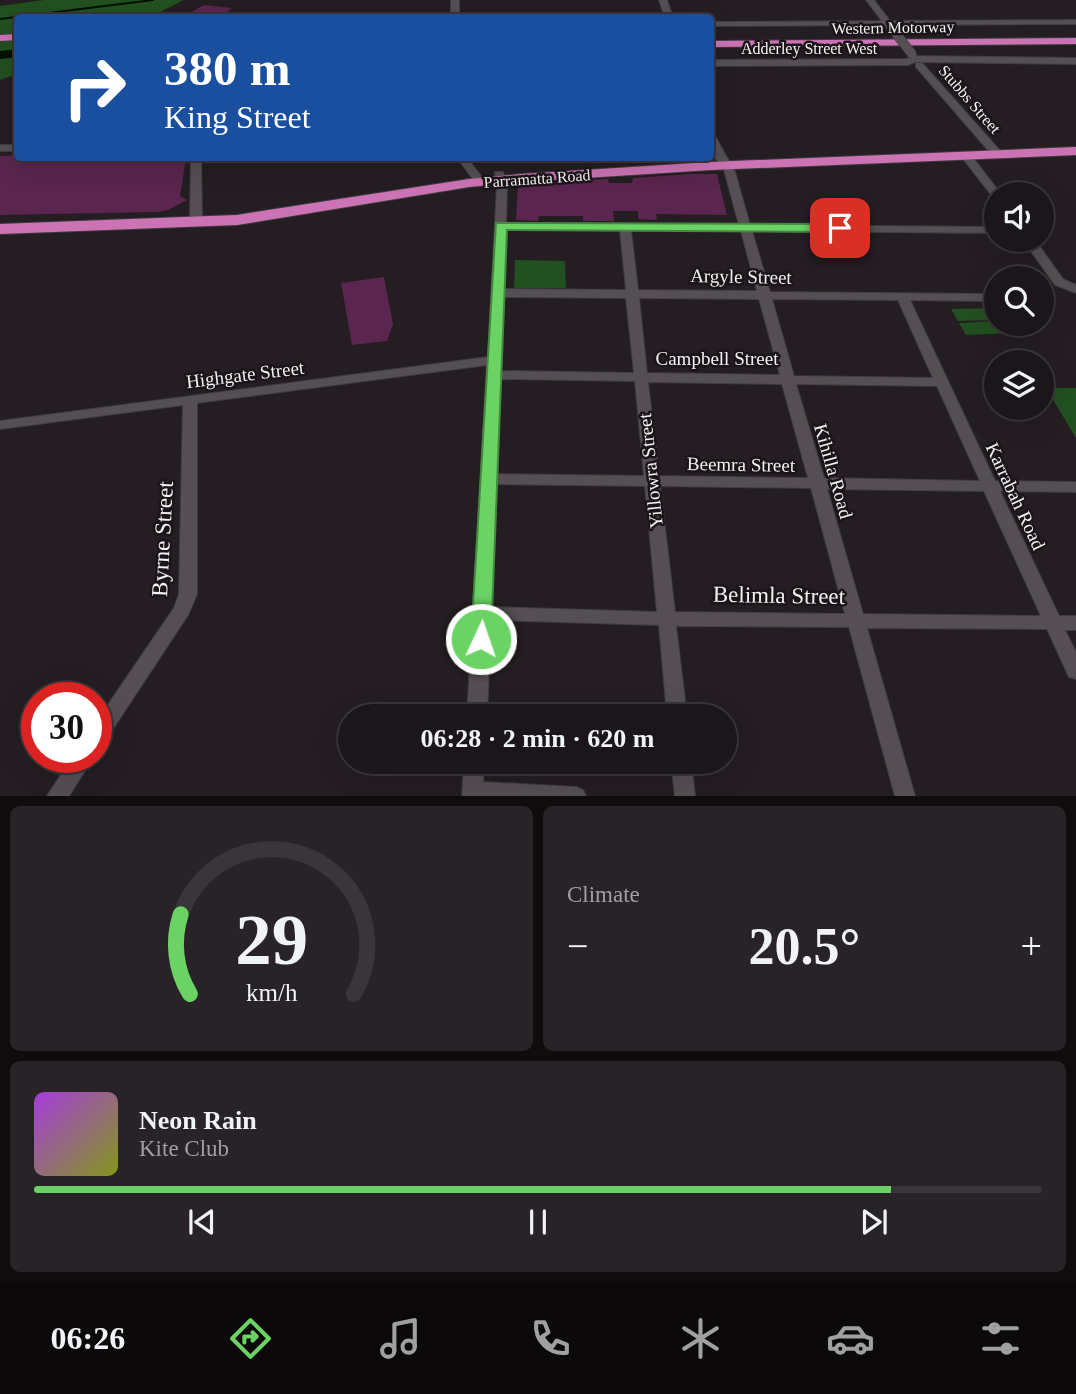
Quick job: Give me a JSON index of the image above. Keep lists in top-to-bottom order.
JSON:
{
  "streets": {
    "highway": ["Western Motorway", "Parramatta Road"],
    "street": [
      "Adderley Street West",
      "Stubbs Street",
      "Argyle Street",
      "Campbell Street",
      "Highgate Street",
      "Beemra Street",
      "Yillowra Street",
      "Kihilla Road",
      "Karrabah Road",
      "Byrne Street",
      "Belimla Street"
    ]
  },
  "crossings": [
    ["Adderley Street West", "Stubbs Street"],
    ["Stubbs Street", "Parramatta Road"],
    ["Parramatta Road", "Kihilla Road"],
    ["Argyle Street", "Yillowra Street"],
    ["Argyle Street", "Kihilla Road"],
    ["Argyle Street", "Karrabah Road"],
    ["Campbell Street", "Highgate Street"],
    ["Campbell Street", "Yillowra Street"],
    ["Campbell Street", "Kihilla Road"],
    ["Campbell Street", "Karrabah Road"],
    ["Highgate Street", "Byrne Street"],
    ["Beemra Street", "Yillowra Street"],
    ["Beemra Street", "Kihilla Road"],
    ["Beemra Street", "Karrabah Road"],
    ["Yillowra Street", "Belimla Street"],
    ["Kihilla Road", "Belimla Street"],
    ["Karrabah Road", "Belimla Street"]
  ],
  "page": {
    "turn": ["380 m", "King Street"],
    "limit": "30",
    "trip": "06:28 · 2 min · 620 m",
    "tile": "Climate",
    "heat": ["−", "20.5°", "+"],
    "song": ["Neon Rain", "Kite Club"],
    "tabs": "06:26",
    "gauge": ["29", "km/h"]
  }
}
